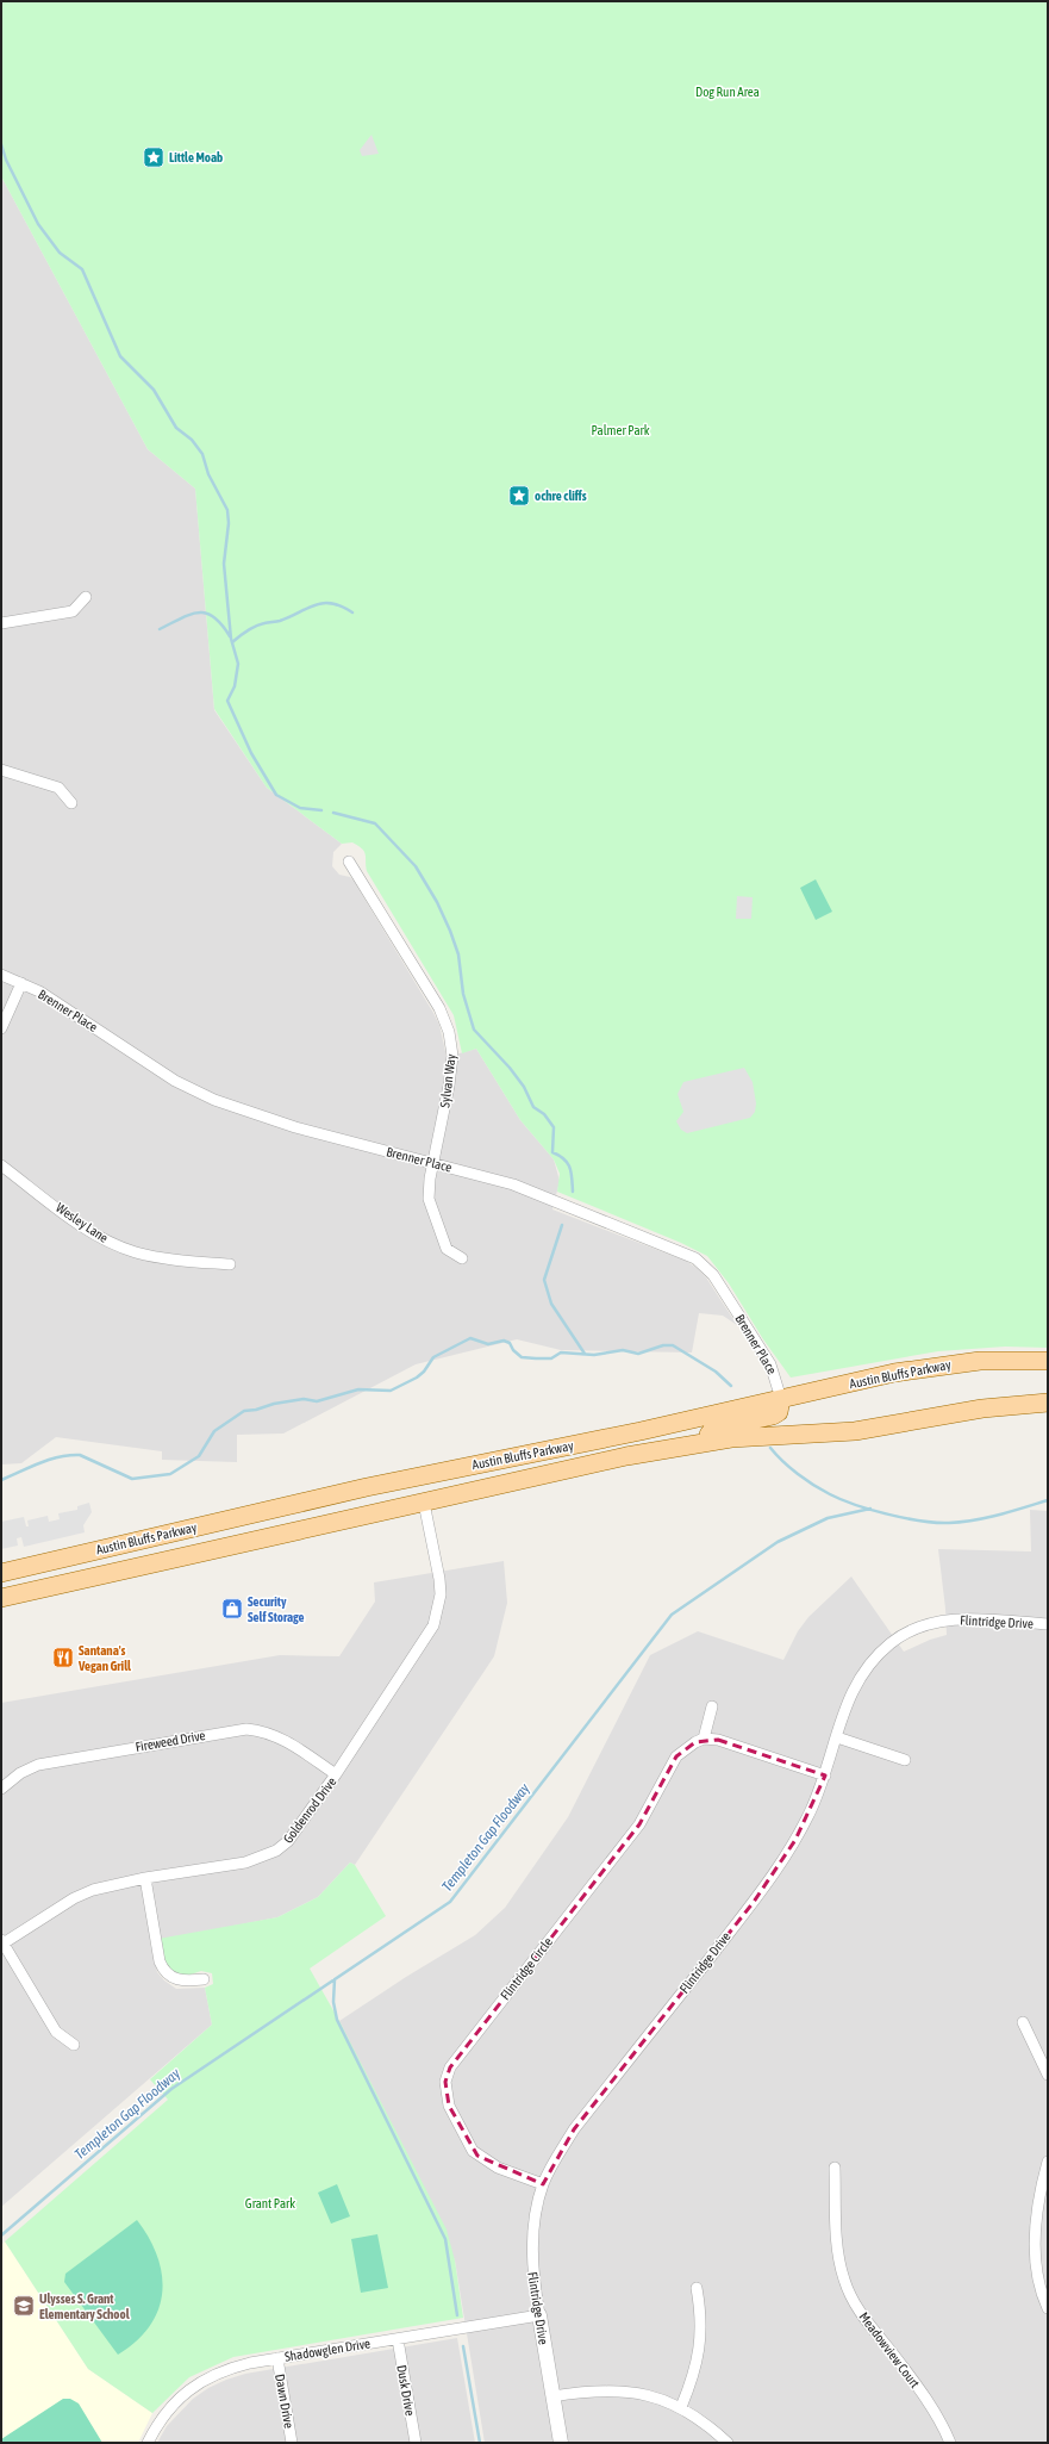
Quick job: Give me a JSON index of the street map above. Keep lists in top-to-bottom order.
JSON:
{
  "streets": {
    "main road": ["Austin Bluffs Parkway"],
    "street": [
      "Brenner Place",
      "Sylvan Way",
      "Wesley Lane",
      "Flintridge Drive",
      "Fireweed Drive",
      "Goldenrod Drive",
      "Flintridge Circle",
      "Shadowglen Drive",
      "Meadowview Court",
      "Dusk Drive",
      "Dawn Drive"
    ]
  },
  "crossings": [
    ["Brenner Place", "Sylvan Way"],
    ["Brenner Place", "Austin Bluffs Parkway"],
    ["Austin Bluffs Parkway", "Goldenrod Drive"],
    ["Flintridge Drive", "Flintridge Circle"],
    ["Flintridge Drive", "Shadowglen Drive"],
    ["Fireweed Drive", "Goldenrod Drive"],
    ["Shadowglen Drive", "Dusk Drive"],
    ["Shadowglen Drive", "Dawn Drive"]
  ],
  "water": ["Templeton Gap Floodway"],
  "parks": ["Dog Run Area", "Palmer Park", "Grant Park"],
  "places": {
    "place": ["Little Moab", "ochre cliffs"],
    "shop": ["Security Self Storage"],
    "restaurant": ["Santana's Vegan Grill"],
    "school or university": ["Ulysses S. Grant Elementary School"]
  }
}
